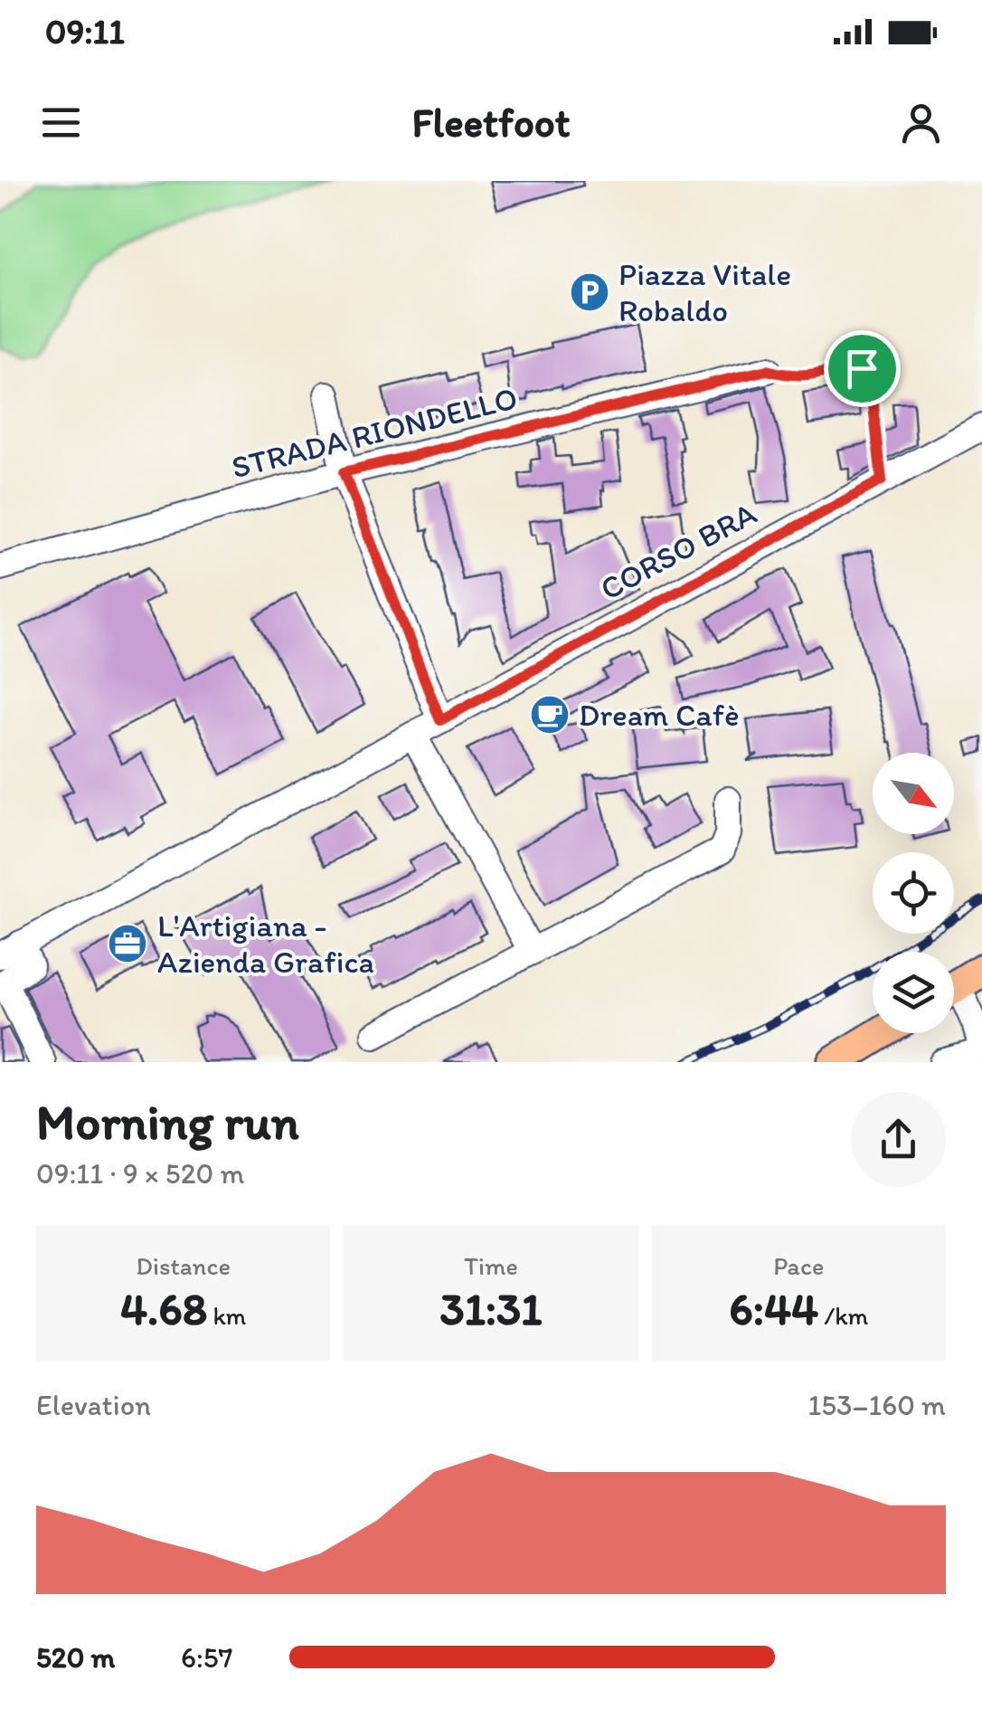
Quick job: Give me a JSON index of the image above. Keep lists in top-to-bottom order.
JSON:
{
  "streets": {
    "street": ["STRADA RIONDELLO", "CORSO BRA"]
  },
  "places": {
    "parking": ["Piazza Vitale Robaldo"],
    "cafe": ["Dream Cafè"],
    "office": ["L'Artigiana - Azienda Grafica"]
  },
  "north": "bottom right",
  "page": {
    "status": "09:11",
    "header": "Fleetfoot",
    "heading": ["Morning run", "09:11 · 9 × 520 m"],
    "stats": [
      ["Distance", "4.68 km"],
      ["Time", "31:31"],
      ["Pace", "6:44 /km"]
    ],
    "chart": ["Elevation", "153–160 m"],
    "list": [
      {
        "name": "520 m",
        "note": "6:57"
      }
    ]
  }
}
